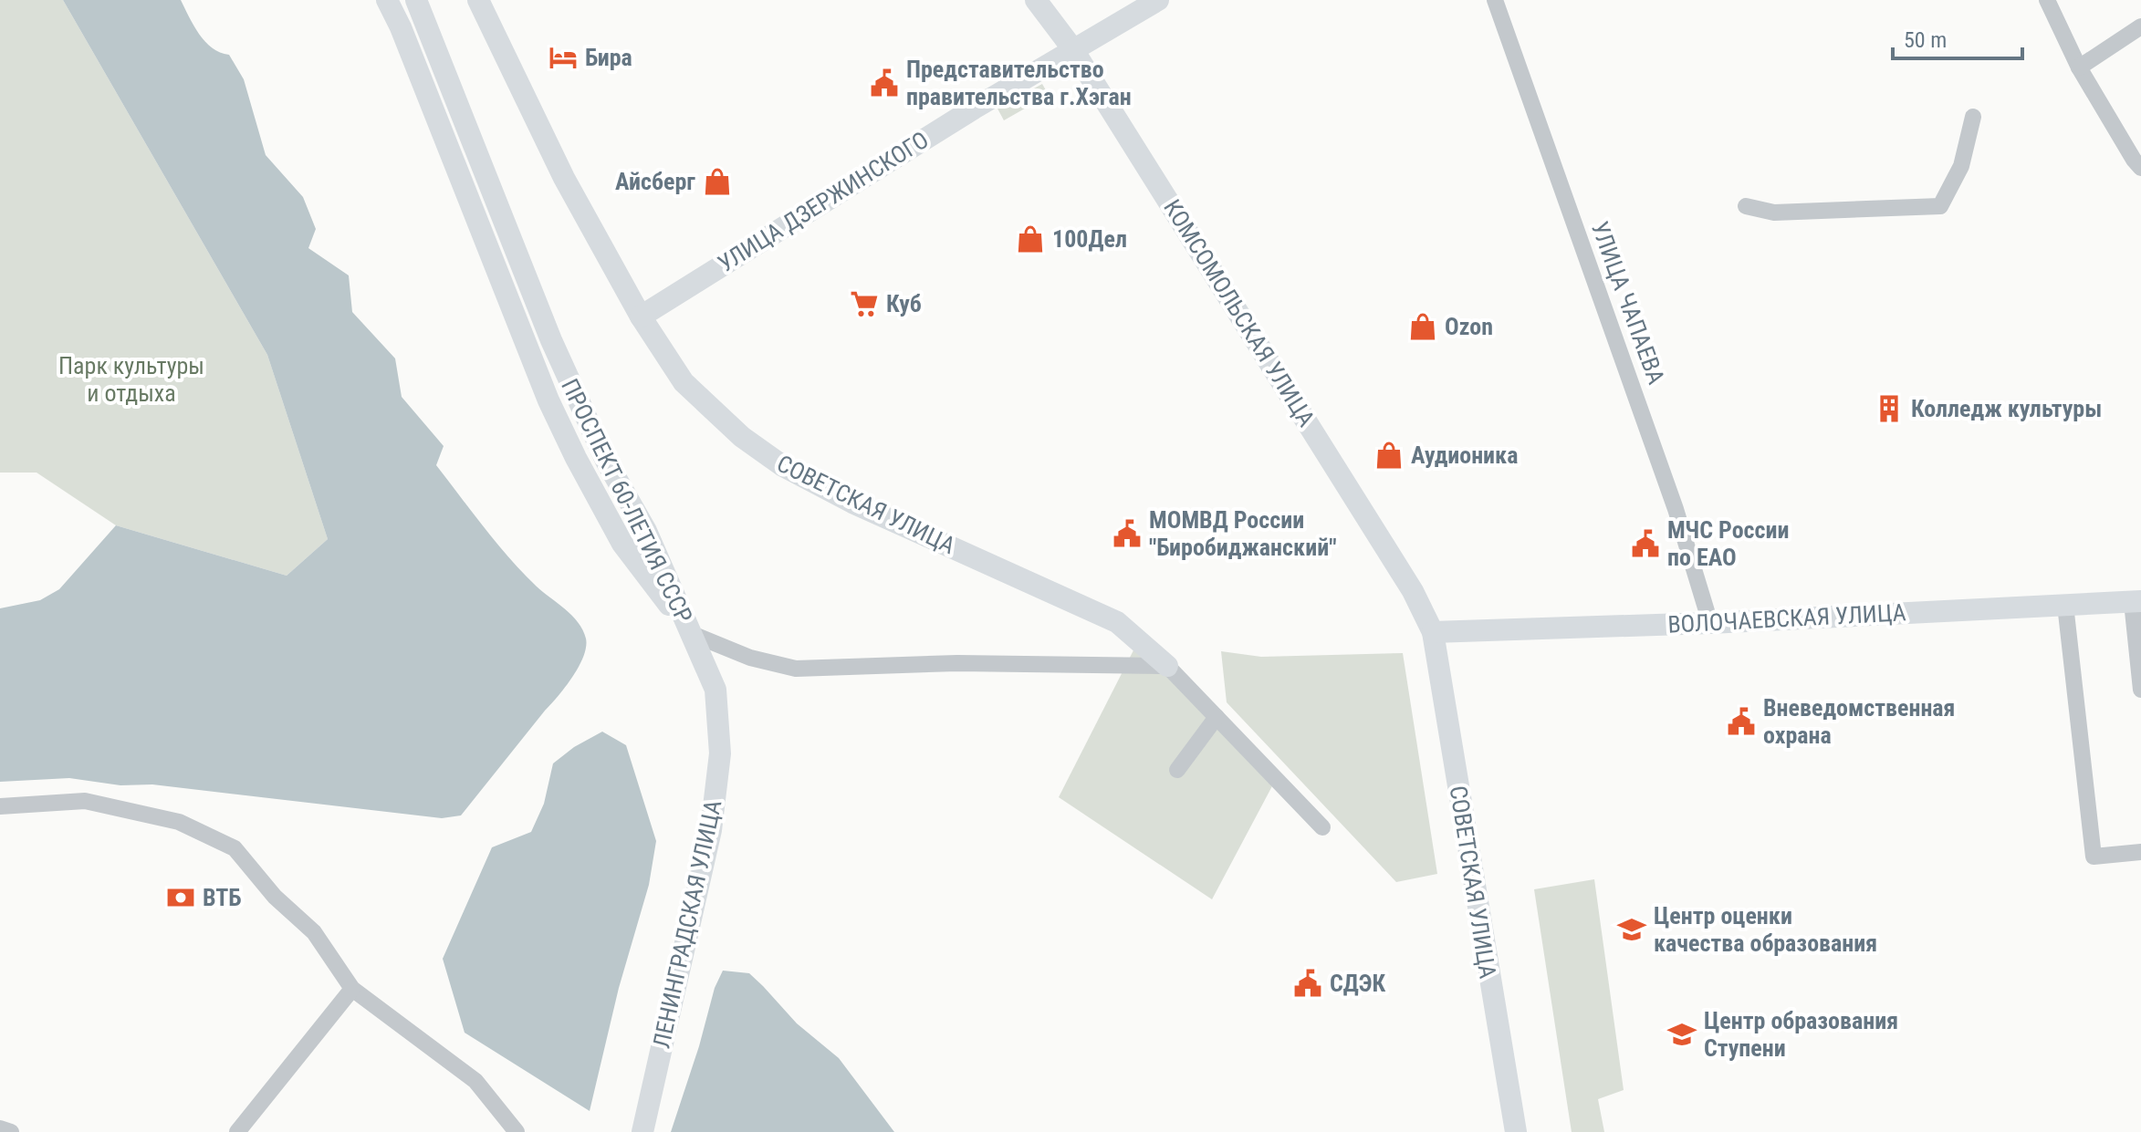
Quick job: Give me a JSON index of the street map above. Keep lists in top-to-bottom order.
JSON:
{
  "streets": {
    "main road": [
      "УЛИЦА ДЗЕРЖИНСКОГО",
      "КОМСОМОЛЬСКАЯ УЛИЦА",
      "ПРОСПЕКТ 60-ЛЕТИЯ СССР",
      "СОВЕТСКАЯ УЛИЦА",
      "ВОЛОЧАЕВСКАЯ УЛИЦА",
      "ЛЕНИНГРАДСКАЯ УЛИЦА"
    ],
    "street": ["УЛИЦА ЧАПАЕВА"]
  },
  "crossings": [
    ["УЛИЦА ДЗЕРЖИНСКОГО", "КОМСОМОЛЬСКАЯ УЛИЦА"],
    ["УЛИЦА ДЗЕРЖИНСКОГО", "СОВЕТСКАЯ УЛИЦА"],
    ["УЛИЦА ЧАПАЕВА", "ВОЛОЧАЕВСКАЯ УЛИЦА"],
    ["КОМСОМОЛЬСКАЯ УЛИЦА", "СОВЕТСКАЯ УЛИЦА"],
    ["КОМСОМОЛЬСКАЯ УЛИЦА", "ВОЛОЧАЕВСКАЯ УЛИЦА"],
    ["ПРОСПЕКТ 60-ЛЕТИЯ СССР", "ЛЕНИНГРАДСКАЯ УЛИЦА"],
    ["СОВЕТСКАЯ УЛИЦА", "ВОЛОЧАЕВСКАЯ УЛИЦА"]
  ],
  "parks": ["Парк культуры и отдыха"],
  "places": {
    "hotel": ["Бира"],
    "public building": [
      "Представительство правительства г.Хэган",
      "МОМВД России \"Биробиджанский\"",
      "МЧС России по ЕАО",
      "Вневедомственная охрана",
      "СДЭК"
    ],
    "shop": [
      "Айсберг",
      "100Дел",
      "Ozon",
      "Аудионика"
    ],
    "supermarket": ["Куб"],
    "building": ["Колледж культуры"],
    "bank": ["ВТБ"],
    "school or university": ["Центр оценки качества образования", "Центр образования Ступени"]
  },
  "scale_bar": "50 m"
}
